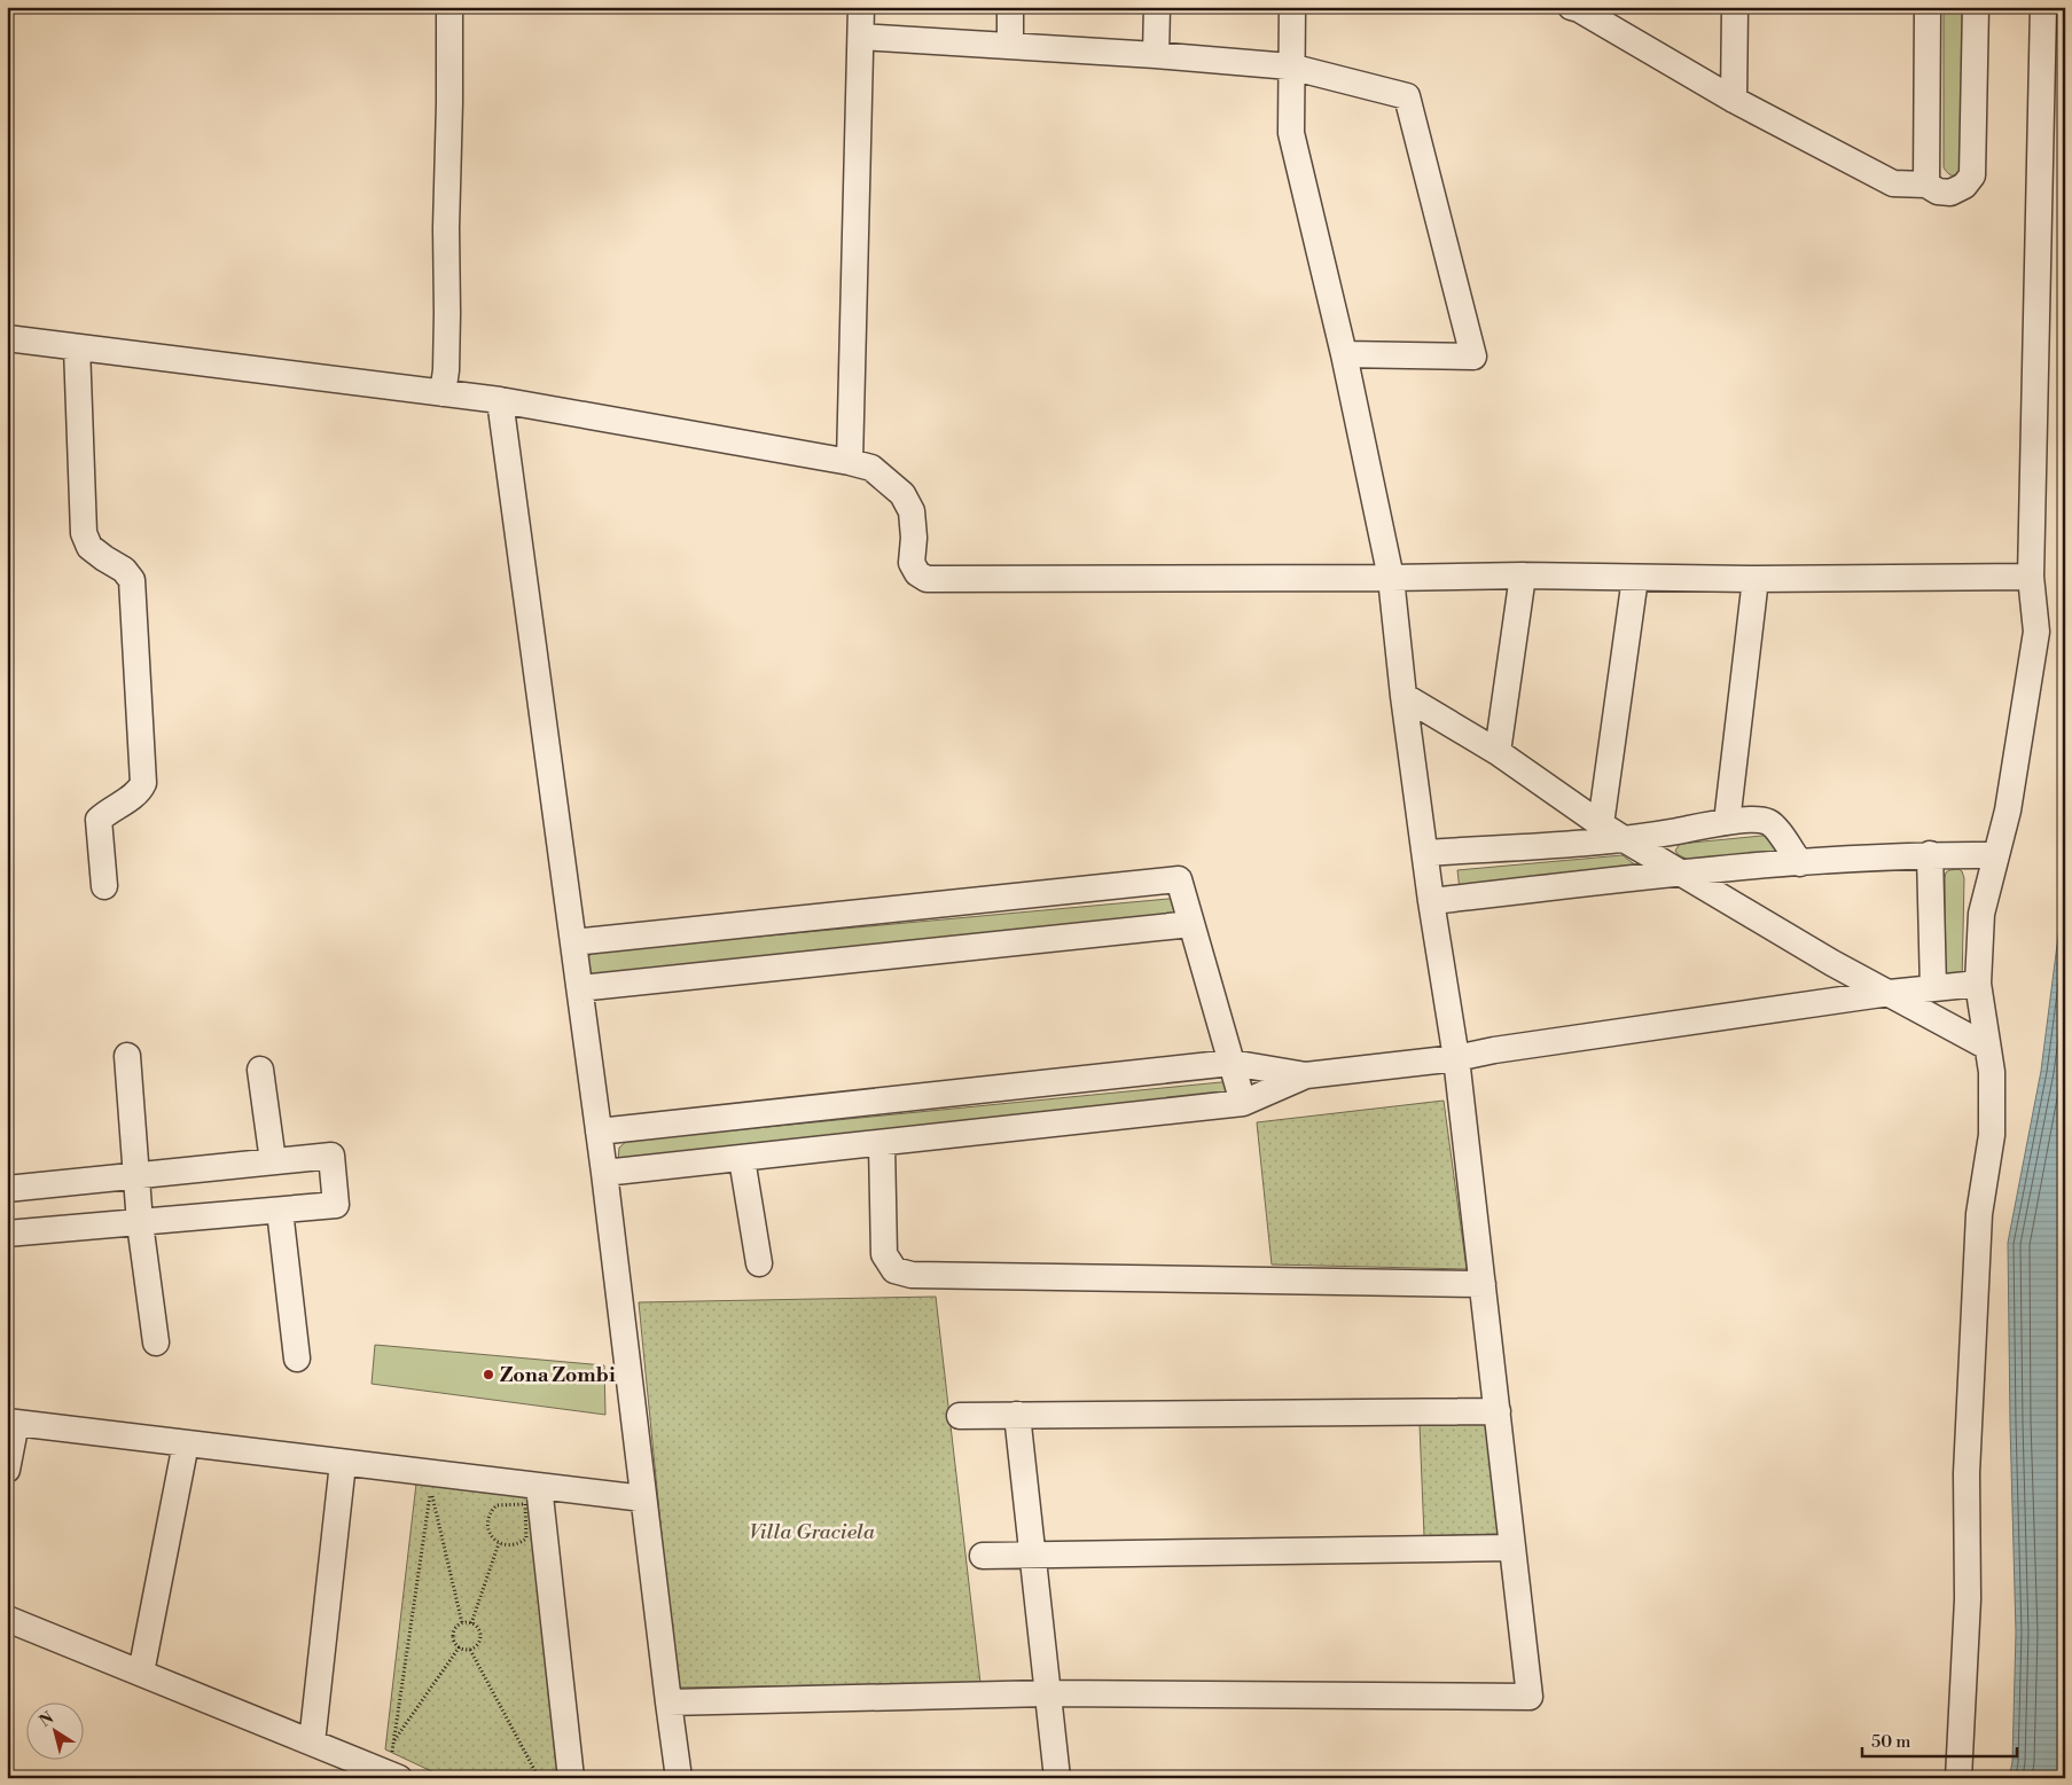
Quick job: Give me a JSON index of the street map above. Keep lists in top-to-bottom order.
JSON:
{
  "parks": ["Villa Graciela"],
  "places": ["Zona Zombi"],
  "scale_bar": "50 m",
  "north": "top left"
}
